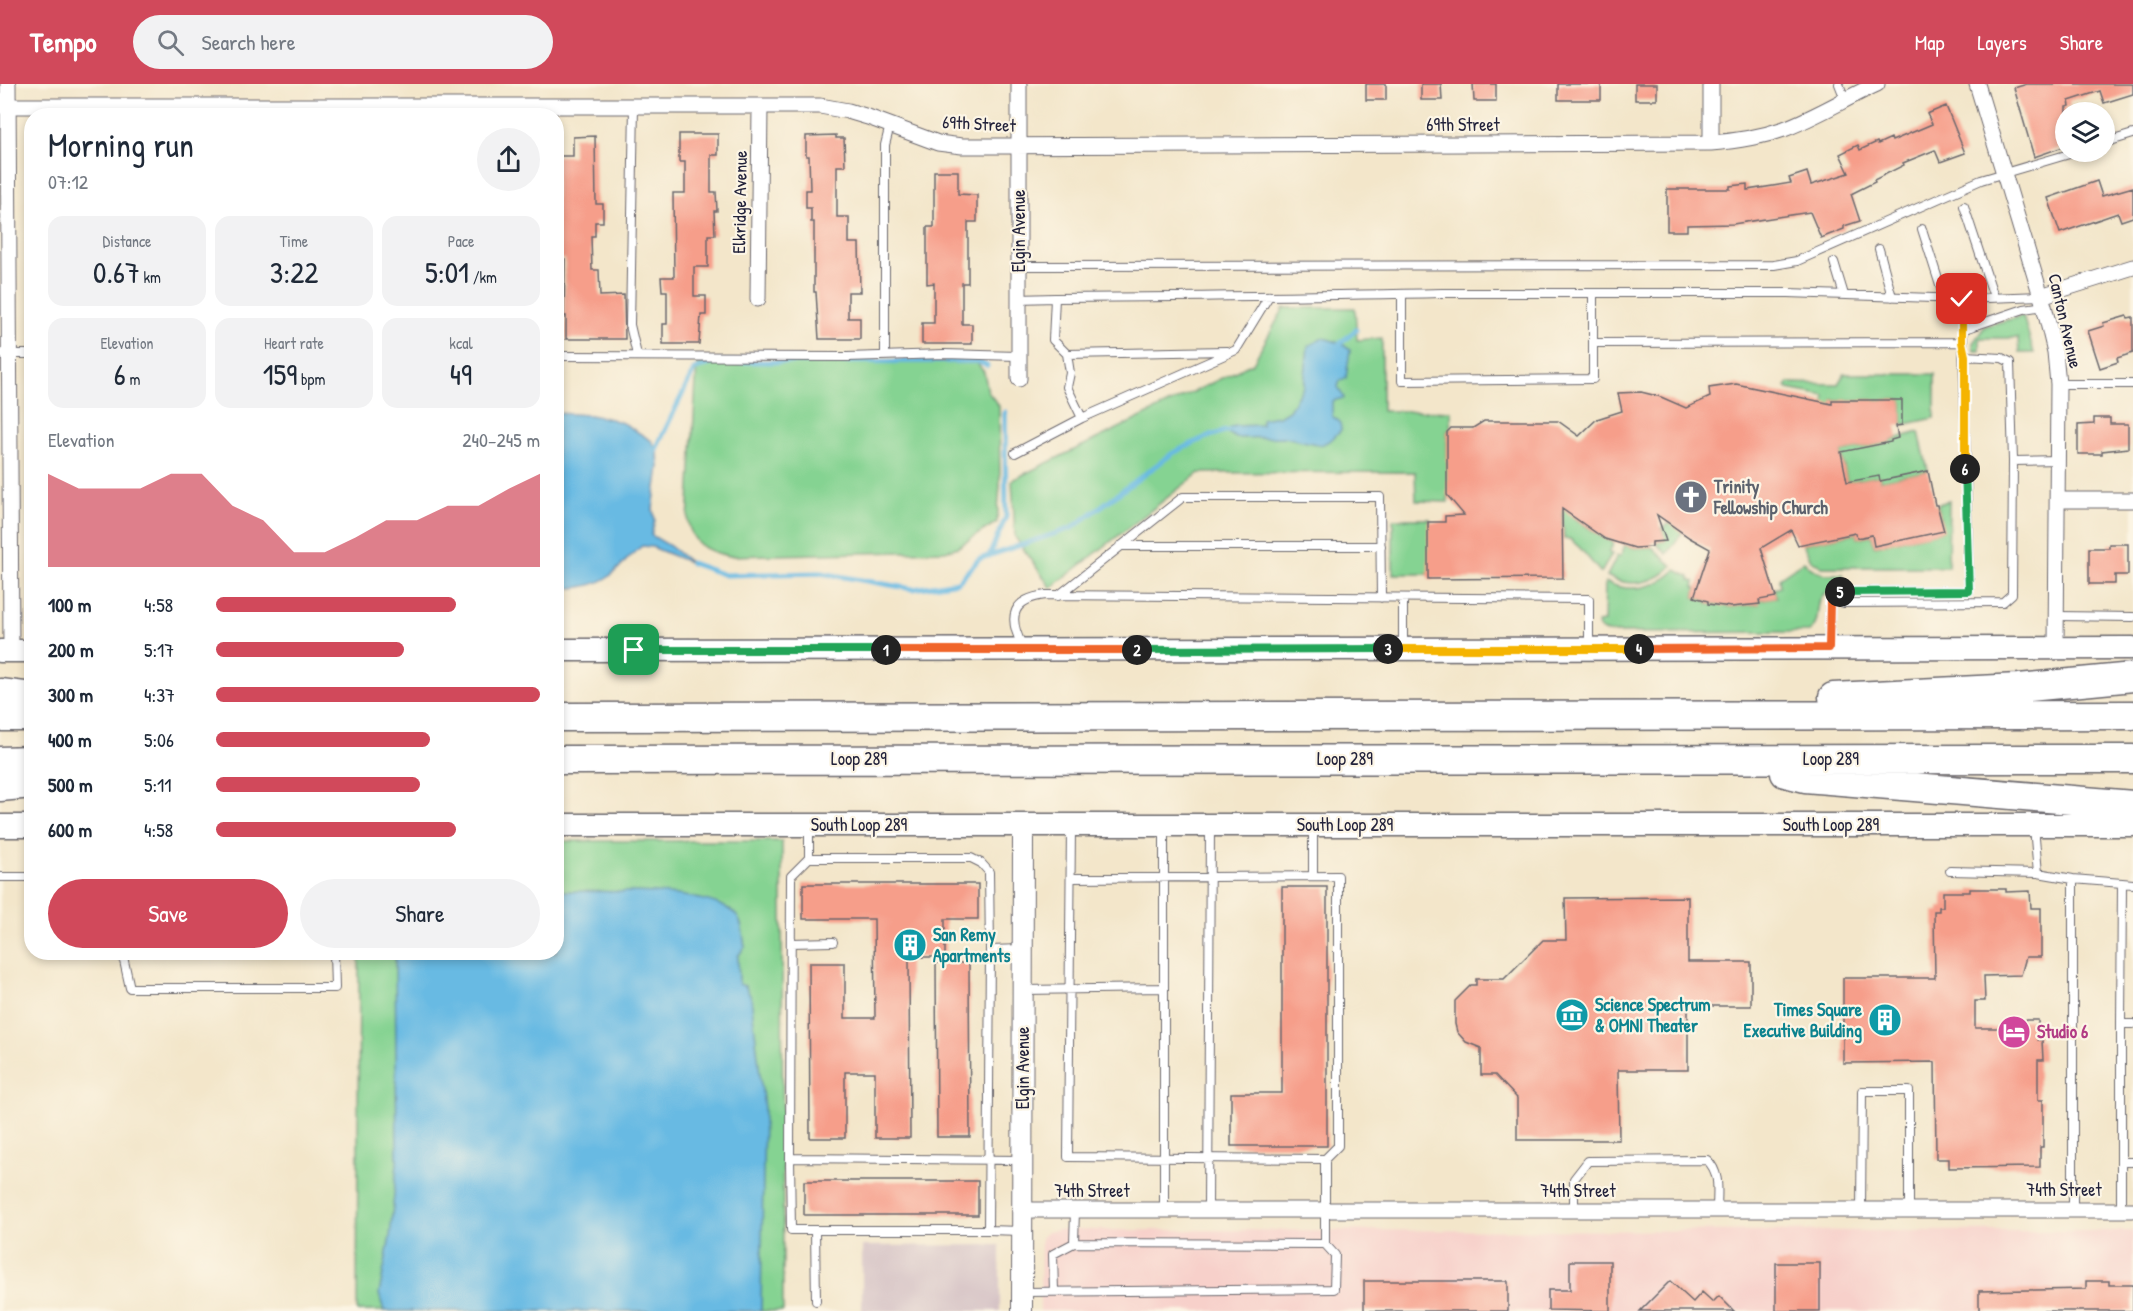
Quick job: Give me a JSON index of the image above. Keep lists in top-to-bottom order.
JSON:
{
  "streets": {
    "highway": ["Loop 289"],
    "main road": ["South Loop 289"],
    "street": [
      "69th Street",
      "Elkridge Avenue",
      "Elgin Avenue",
      "Canton Avenue",
      "74th Street"
    ]
  },
  "crossings": [
    ["69th Street", "Elkridge Avenue"],
    ["69th Street", "Elgin Avenue"],
    ["Elgin Avenue", "South Loop 289"],
    ["Elgin Avenue", "74th Street"]
  ],
  "places": {
    "church": ["Trinity Fellowship Church"],
    "building": ["San Remy Apartments", "Times Square Executive Building"],
    "museum": ["Science Spectrum & OMNI Theater"],
    "hotel": ["Studio 6"]
  },
  "page": {
    "header": "Tempo",
    "search": "Search here",
    "nav": ["Map", "Layers", "Share"],
    "heading": ["Morning run", "07:12"],
    "stats": [
      ["Distance", "0.67 km"],
      ["Time", "3:22"],
      ["Pace", "5:01 /km"],
      ["Elevation", "6 m"],
      ["Heart rate", "159 bpm"],
      ["kcal", "49"]
    ],
    "chart": ["Elevation", "240–245 m"],
    "pins": [
      "6",
      "5",
      "3",
      "4",
      "1",
      "2"
    ],
    "list": [
      {
        "name": "100 m",
        "note": "4:58"
      },
      {
        "name": "200 m",
        "note": "5:17"
      },
      {
        "name": "300 m",
        "note": "4:37"
      },
      {
        "name": "400 m",
        "note": "5:06"
      },
      {
        "name": "500 m",
        "note": "5:11"
      },
      {
        "name": "600 m",
        "note": "4:58"
      }
    ],
    "buttons": ["Save", "Share"]
  }
}
